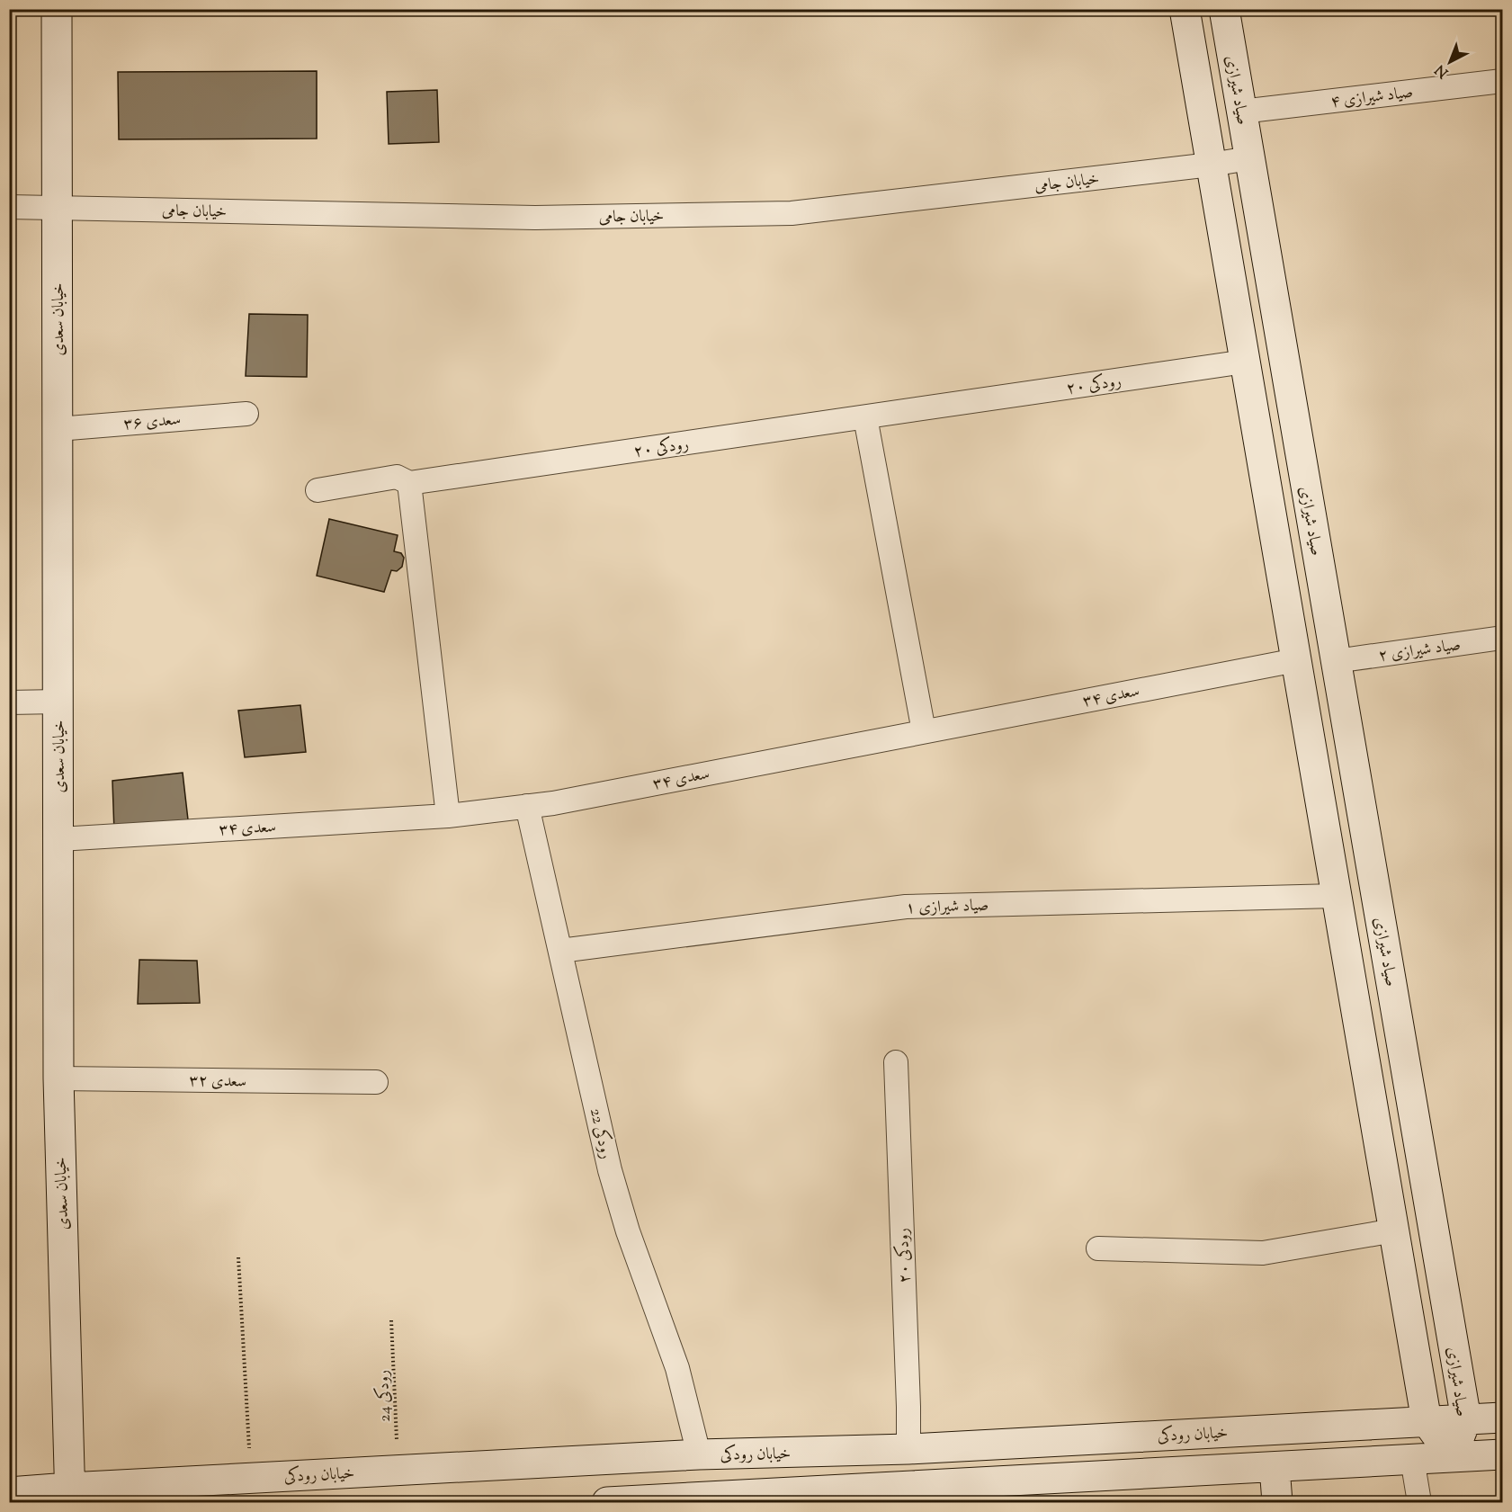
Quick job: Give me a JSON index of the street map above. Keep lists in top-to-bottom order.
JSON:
{
  "streets": {
    "main road": ["صیاد شیرازی", "خیابان سعدی", "خیابان رودکی"],
    "street": [
      "صیاد شیرازی ۴",
      "خیابان جامی",
      "رودکی ۲۰",
      "سعدی ۳۶",
      "صیاد شیرازی ۲",
      "سعدی ۳۴",
      "صیاد شیرازی ۱",
      "سعدی ۳۲",
      "رودکی 22"
    ],
    "path": ["رودکی 24"]
  },
  "crossings": [
    ["صیاد شیرازی", "صیاد شیرازی ۴"],
    ["صیاد شیرازی", "خیابان جامی"],
    ["صیاد شیرازی", "رودکی ۲۰"],
    ["صیاد شیرازی", "صیاد شیرازی ۲"],
    ["صیاد شیرازی", "سعدی ۳۴"],
    ["صیاد شیرازی", "صیاد شیرازی ۱"],
    ["صیاد شیرازی", "خیابان رودکی"],
    ["خیابان جامی", "خیابان سعدی"],
    ["خیابان سعدی", "سعدی ۳۶"],
    ["خیابان سعدی", "سعدی ۳۴"],
    ["خیابان سعدی", "سعدی ۳۲"],
    ["خیابان سعدی", "خیابان رودکی"],
    ["رودکی ۲۰", "خیابان رودکی"],
    ["سعدی ۳۴", "رودکی 22"],
    ["صیاد شیرازی ۱", "رودکی 22"],
    ["رودکی 22", "خیابان رودکی"],
    ["رودکی 24", "خیابان رودکی"]
  ],
  "north": "bottom left"
}
